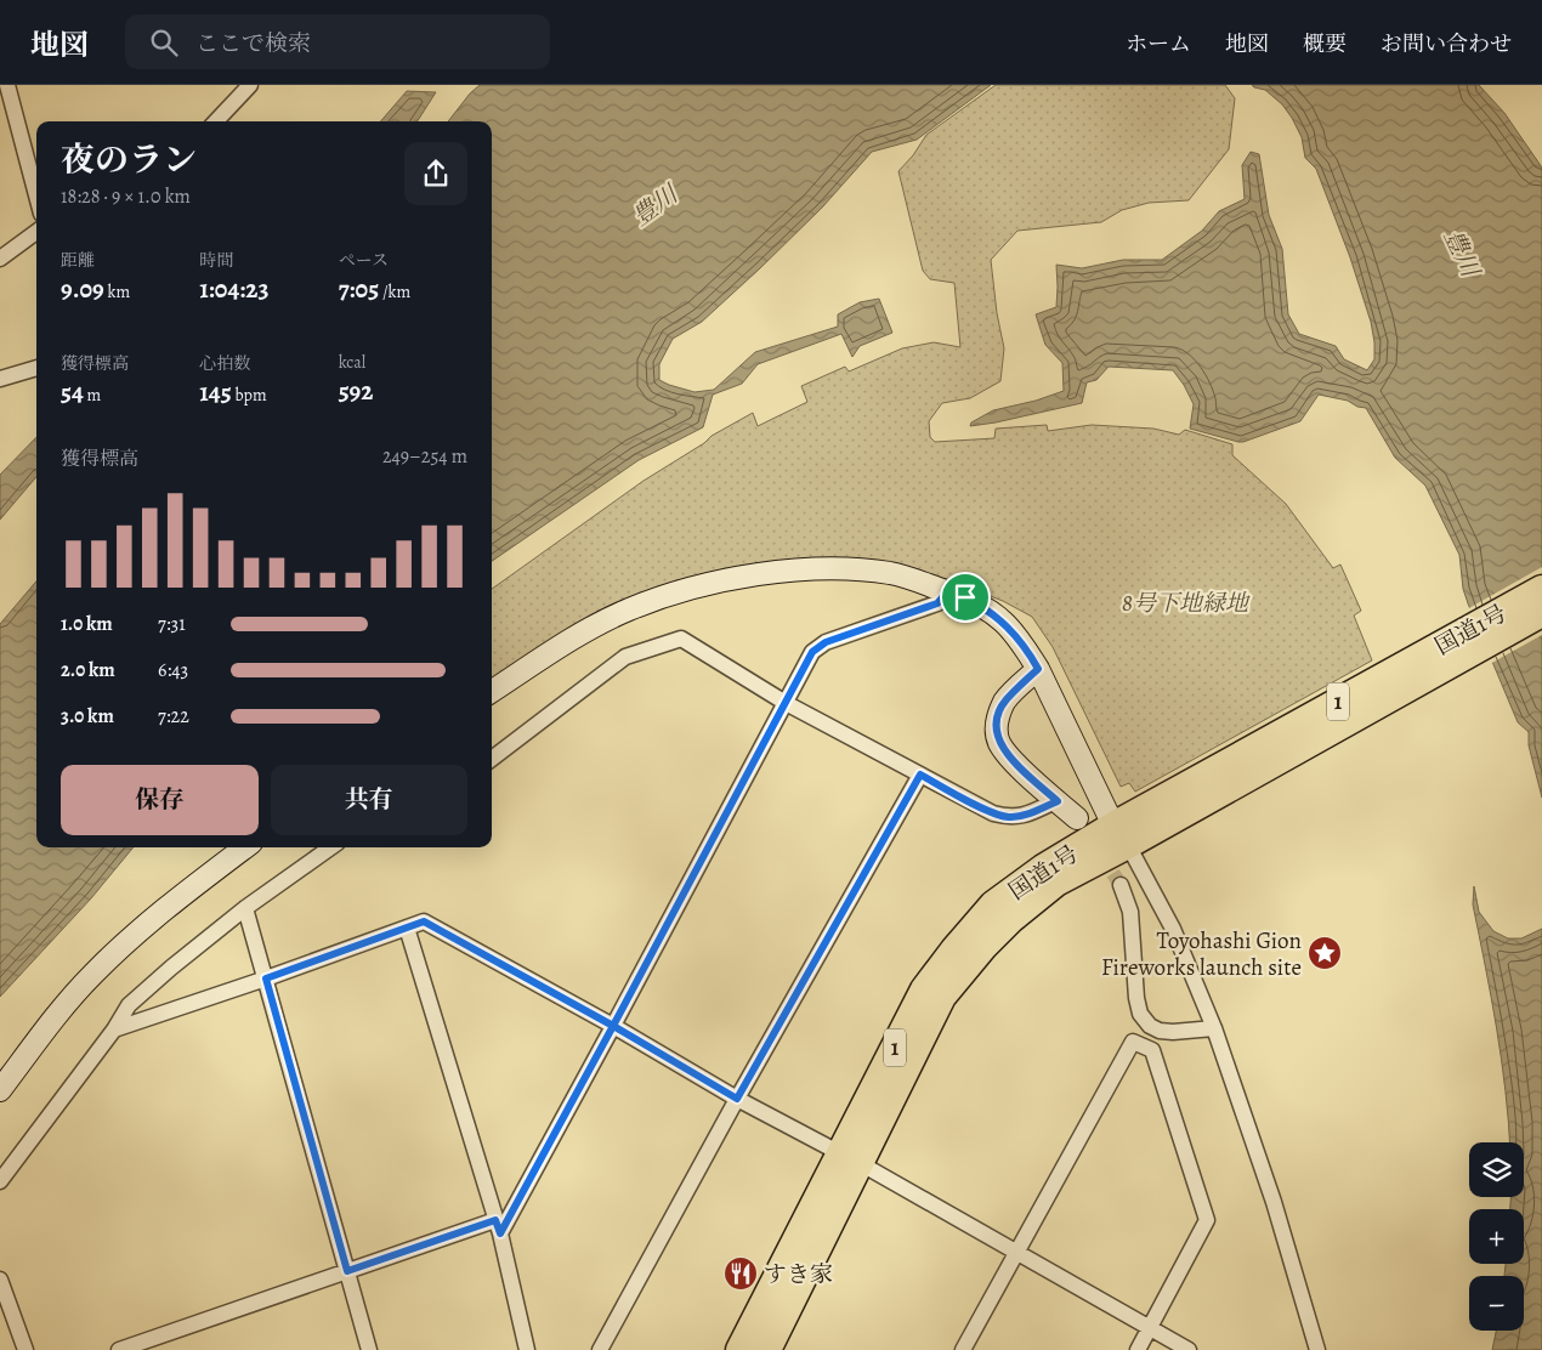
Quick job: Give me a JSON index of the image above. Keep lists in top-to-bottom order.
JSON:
{
  "streets": {
    "highway": ["国道1号", "1"]
  },
  "water": ["豊川"],
  "parks": ["8号下地緑地"],
  "places": {
    "place": ["Toyohashi Gion Fireworks launch site"],
    "restaurant": ["すき家"]
  },
  "page": {
    "header": "地図",
    "search": "ここで検索",
    "nav": [
      "ホーム",
      "地図",
      "概要",
      "お問い合わせ"
    ],
    "heading": ["夜のラン", "18:28 · 9 × 1.0 km"],
    "stats": [
      ["距離", "9.09 km"],
      ["時間", "1:04:23"],
      ["ペース", "7:05 /km"],
      ["獲得標高", "54 m"],
      ["心拍数", "145 bpm"],
      ["kcal", "592"]
    ],
    "chart": ["獲得標高", "249–254 m"],
    "list": [
      {
        "name": "1.0 km",
        "note": "7:31"
      },
      {
        "name": "2.0 km",
        "note": "6:43"
      },
      {
        "name": "3.0 km",
        "note": "7:22"
      }
    ],
    "buttons": ["保存", "共有"],
    "map_buttons": ["+", "−"]
  }
}
